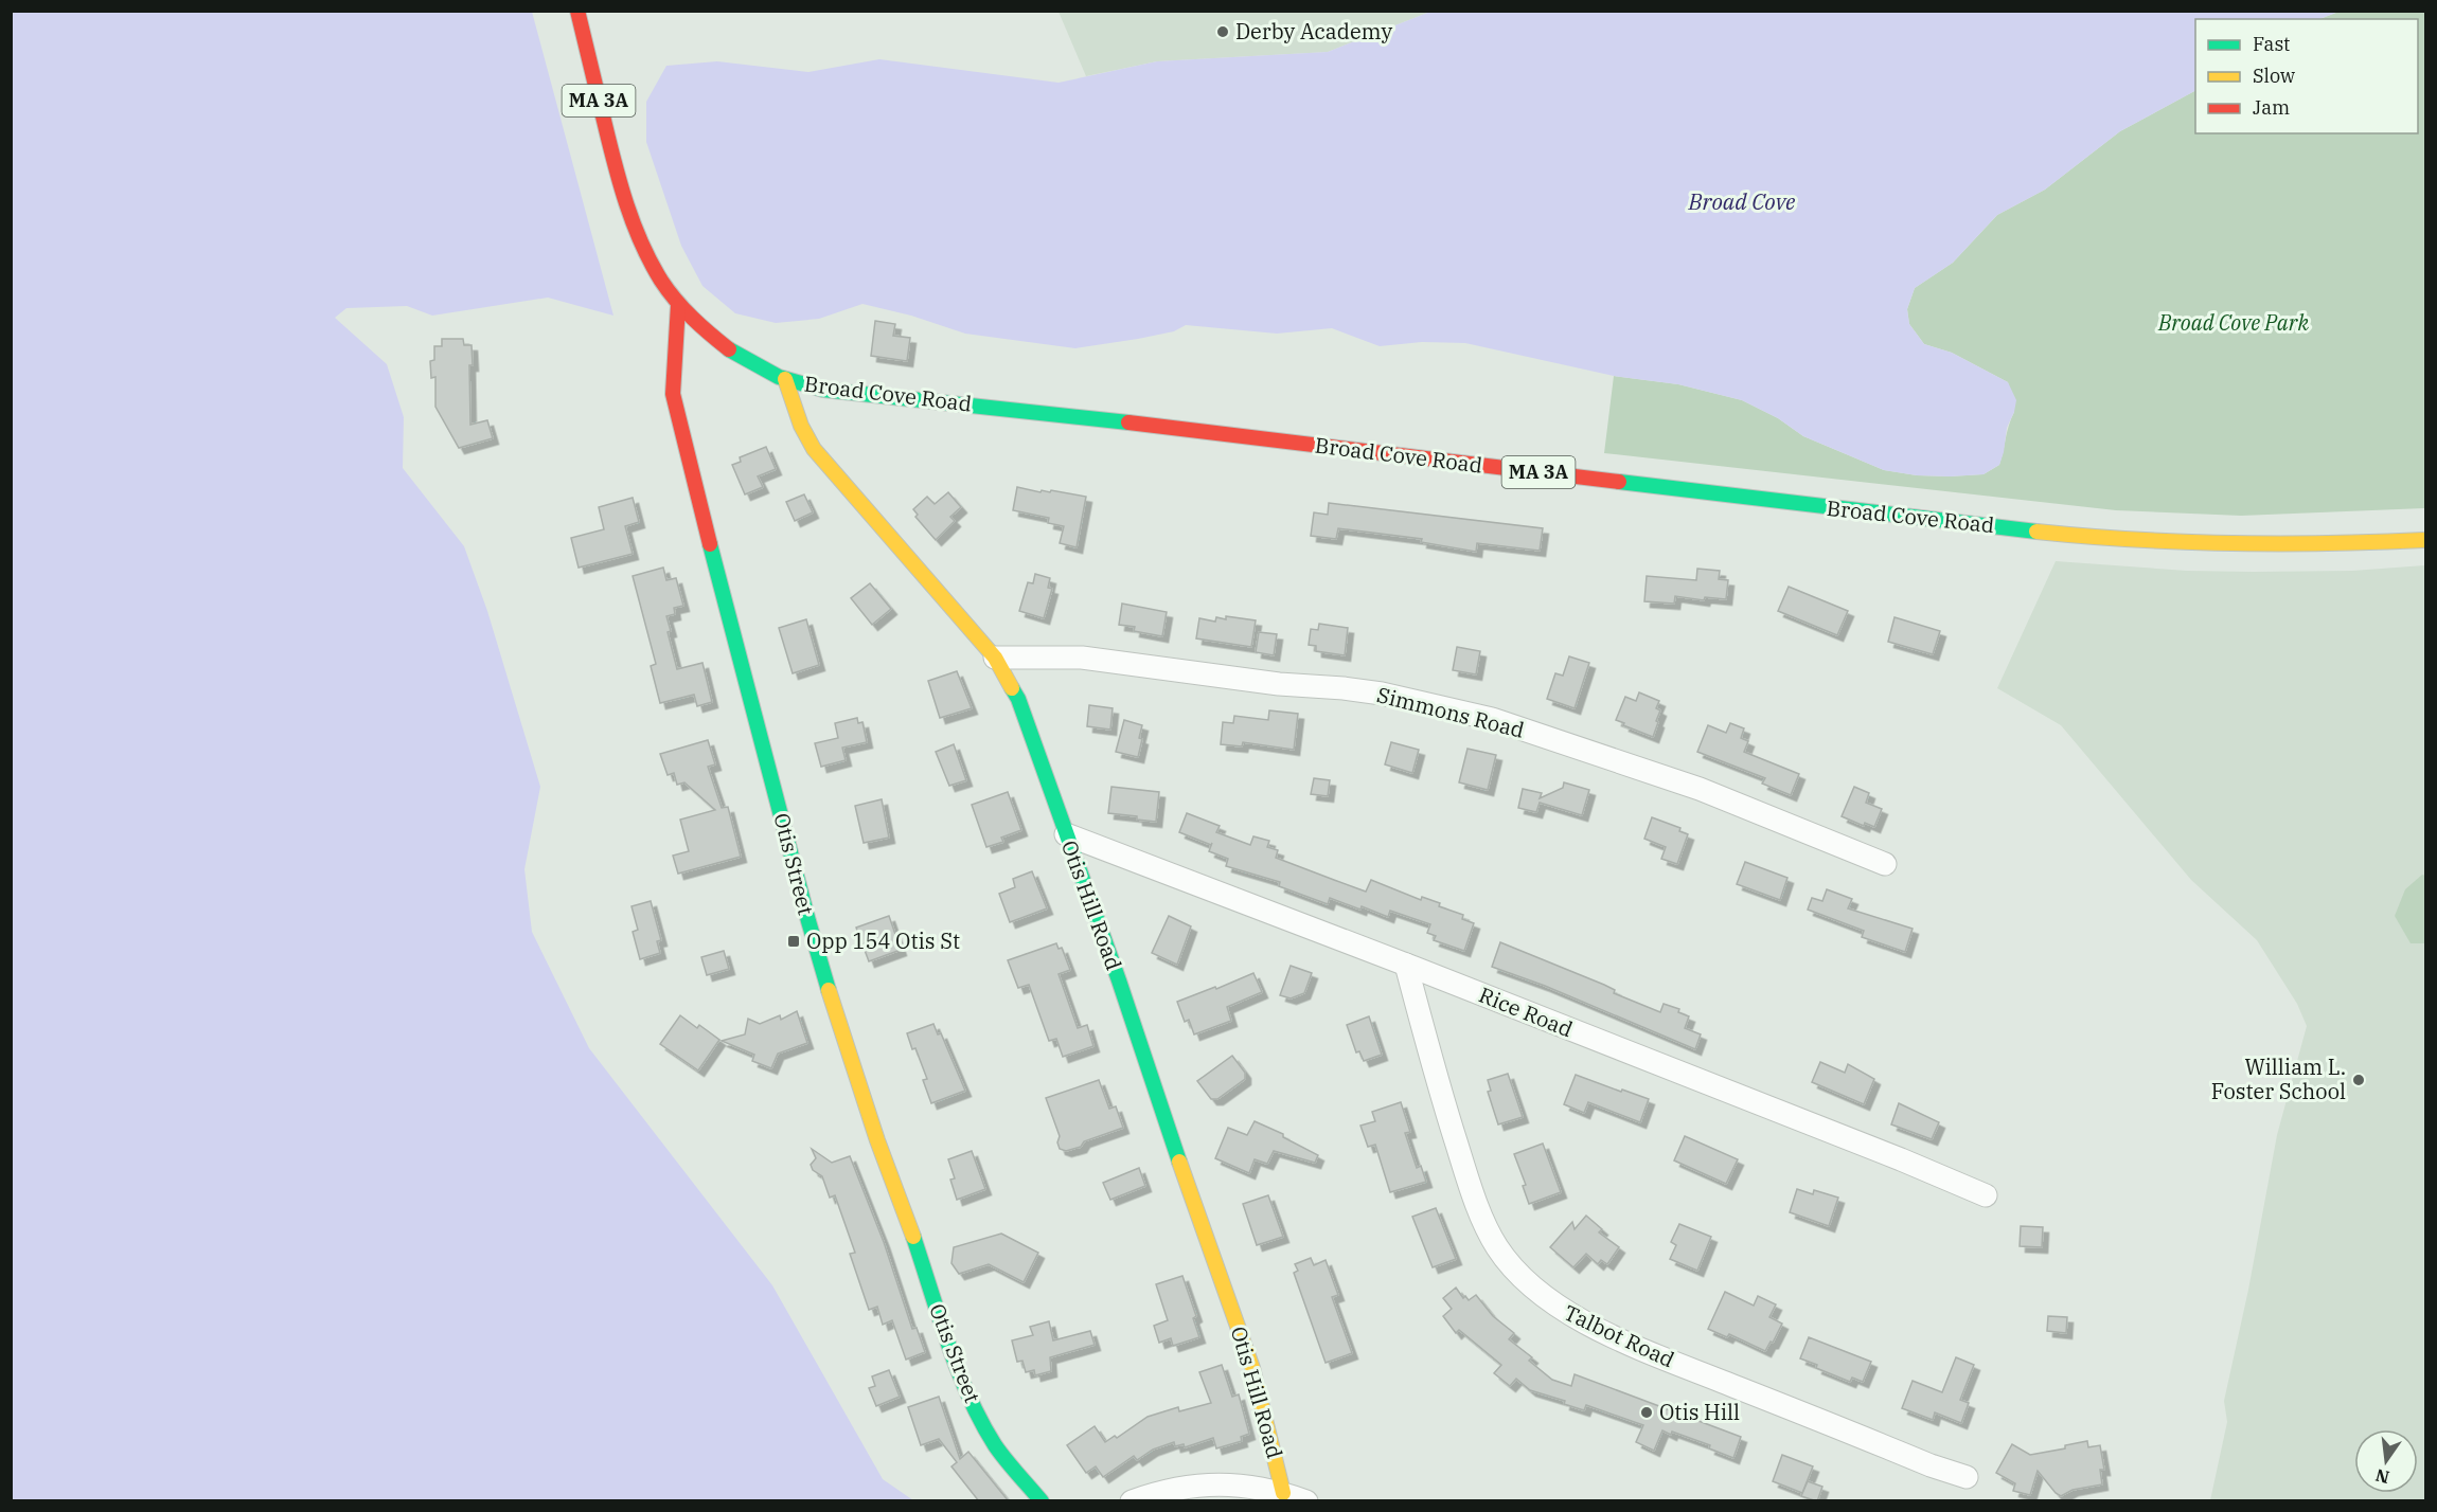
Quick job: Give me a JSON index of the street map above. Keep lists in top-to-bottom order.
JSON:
{
  "streets": {
    "street": [
      "MA 3A",
      "Broad Cove Road",
      "Simmons Road",
      "Otis Street",
      "Otis Hill Road",
      "Rice Road",
      "Talbot Road"
    ]
  },
  "crossings": [
    ["Broad Cove Road", "Otis Street"],
    ["Broad Cove Road", "Otis Hill Road"],
    ["Simmons Road", "Otis Hill Road"],
    ["Otis Hill Road", "Rice Road"],
    ["Rice Road", "Talbot Road"]
  ],
  "water": ["Broad Cove"],
  "parks": ["Broad Cove Park"],
  "places": {
    "other": ["Derby Academy", "William L. Foster School", "Otis Hill"],
    "transit": ["Opp 154 Otis St"]
  },
  "legend": ["Fast", "Slow", "Jam"],
  "north": "bottom"
}
